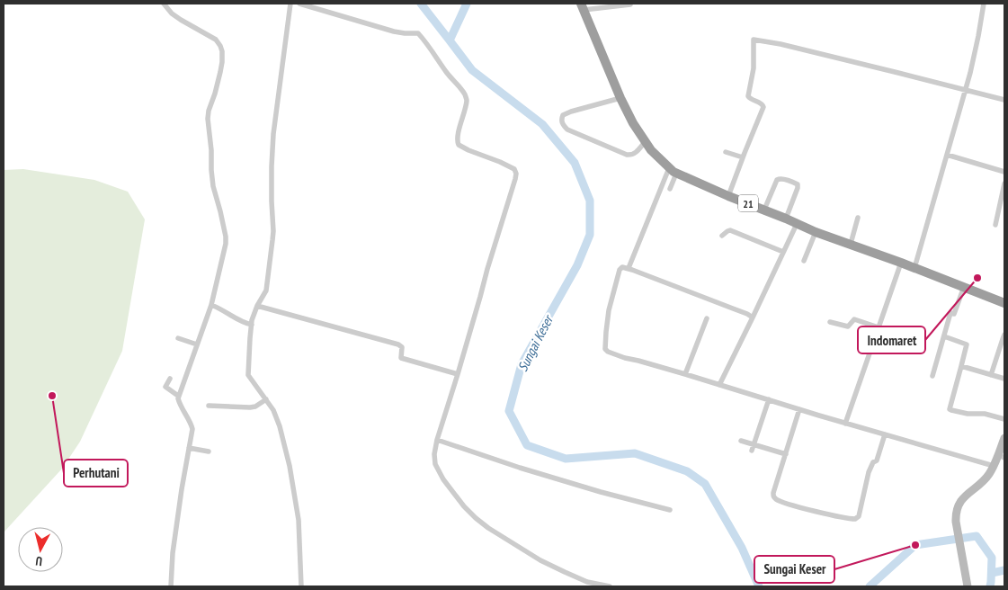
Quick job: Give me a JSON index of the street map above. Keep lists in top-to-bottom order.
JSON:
{
  "streets": {
    "highway": ["21"]
  },
  "water": ["Sungai Keser"],
  "places": ["Indomaret", "Perhutani", "Sungai Keser"],
  "north": "bottom"
}
